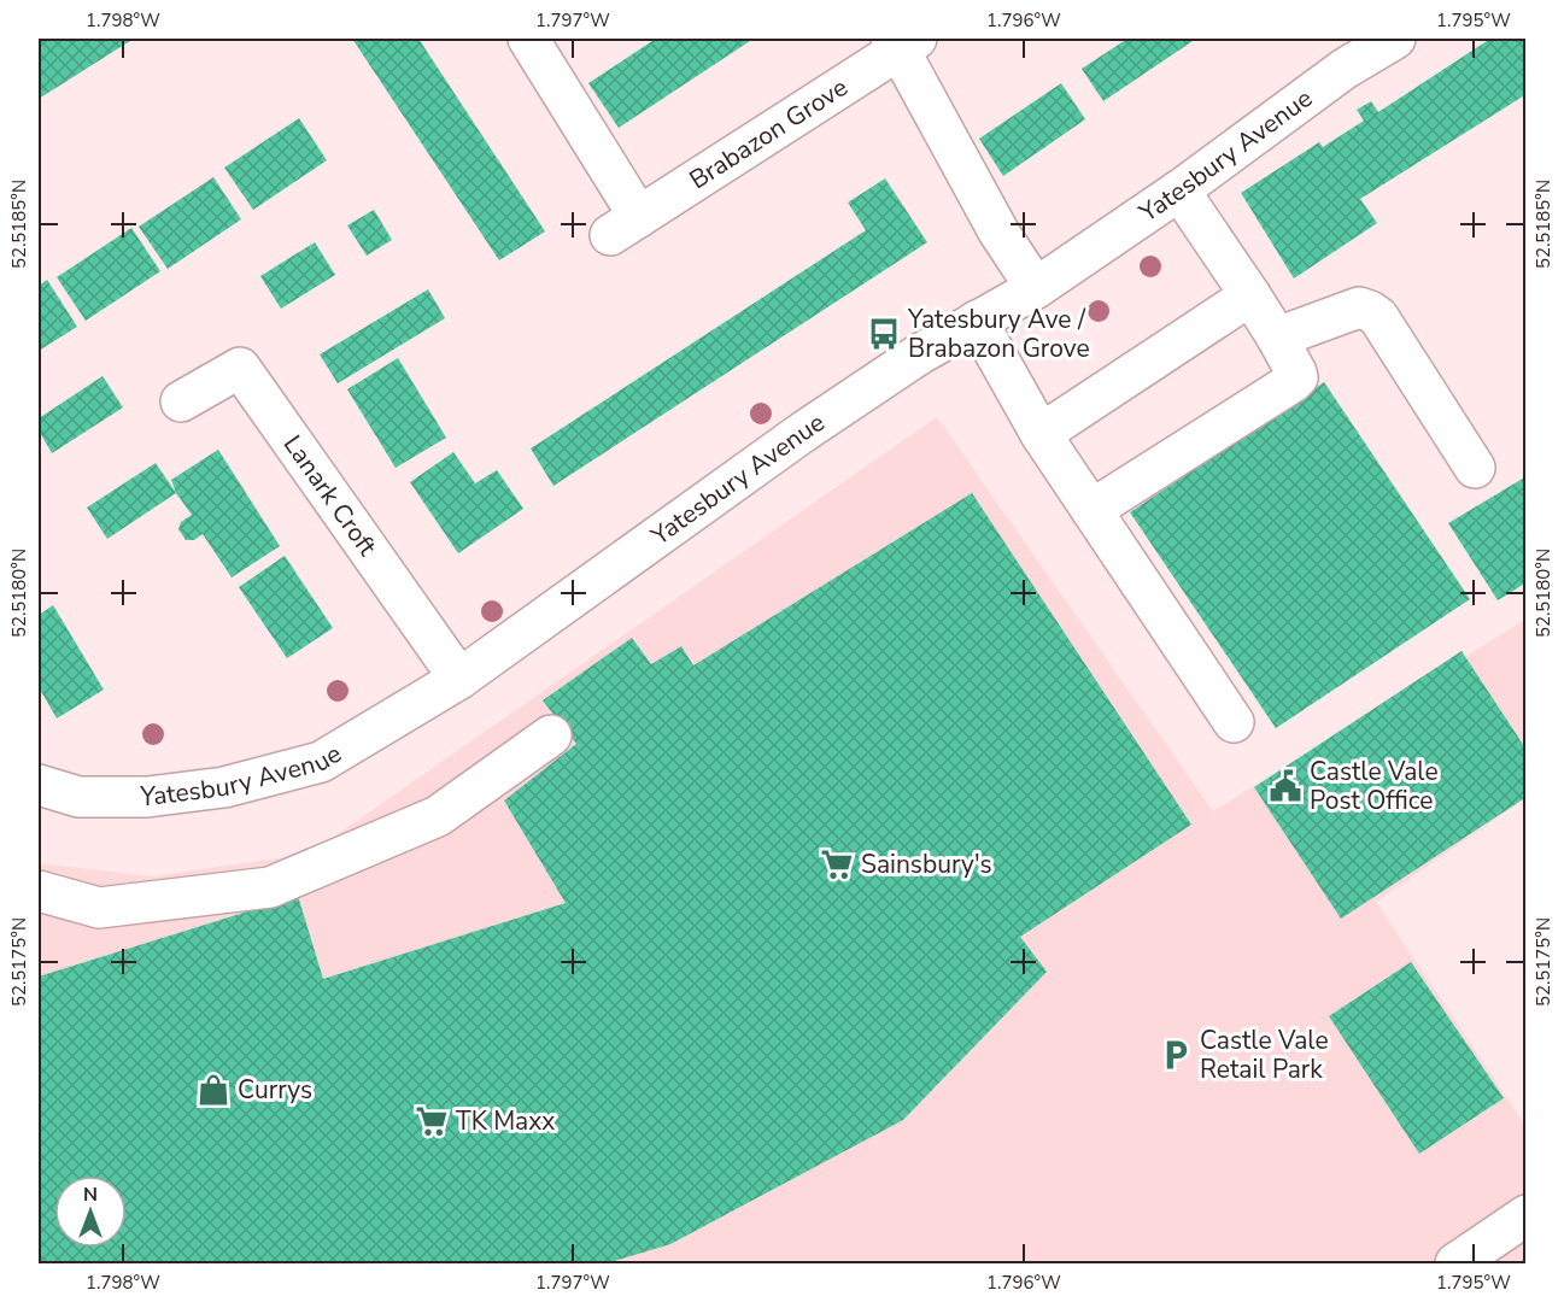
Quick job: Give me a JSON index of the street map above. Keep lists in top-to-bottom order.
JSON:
{
  "streets": {
    "street": ["Brabazon Grove", "Yatesbury Avenue", "Lanark Croft"]
  },
  "crossings": [
    ["Brabazon Grove", "Yatesbury Avenue"],
    ["Yatesbury Avenue", "Lanark Croft"]
  ],
  "places": {
    "bus stop": ["Yatesbury Ave / Brabazon Grove"],
    "public building": ["Castle Vale Post Office"],
    "supermarket": ["Sainsbury's", "TK Maxx"],
    "parking": ["Castle Vale Retail Park"],
    "shop": ["Currys"]
  },
  "north": "top",
  "coordinates": [
    "1.798°W",
    "1.797°W",
    "1.796°W",
    "1.795°W",
    "52.5185°N",
    "52.5180°N",
    "52.5175°N"
  ]
}
